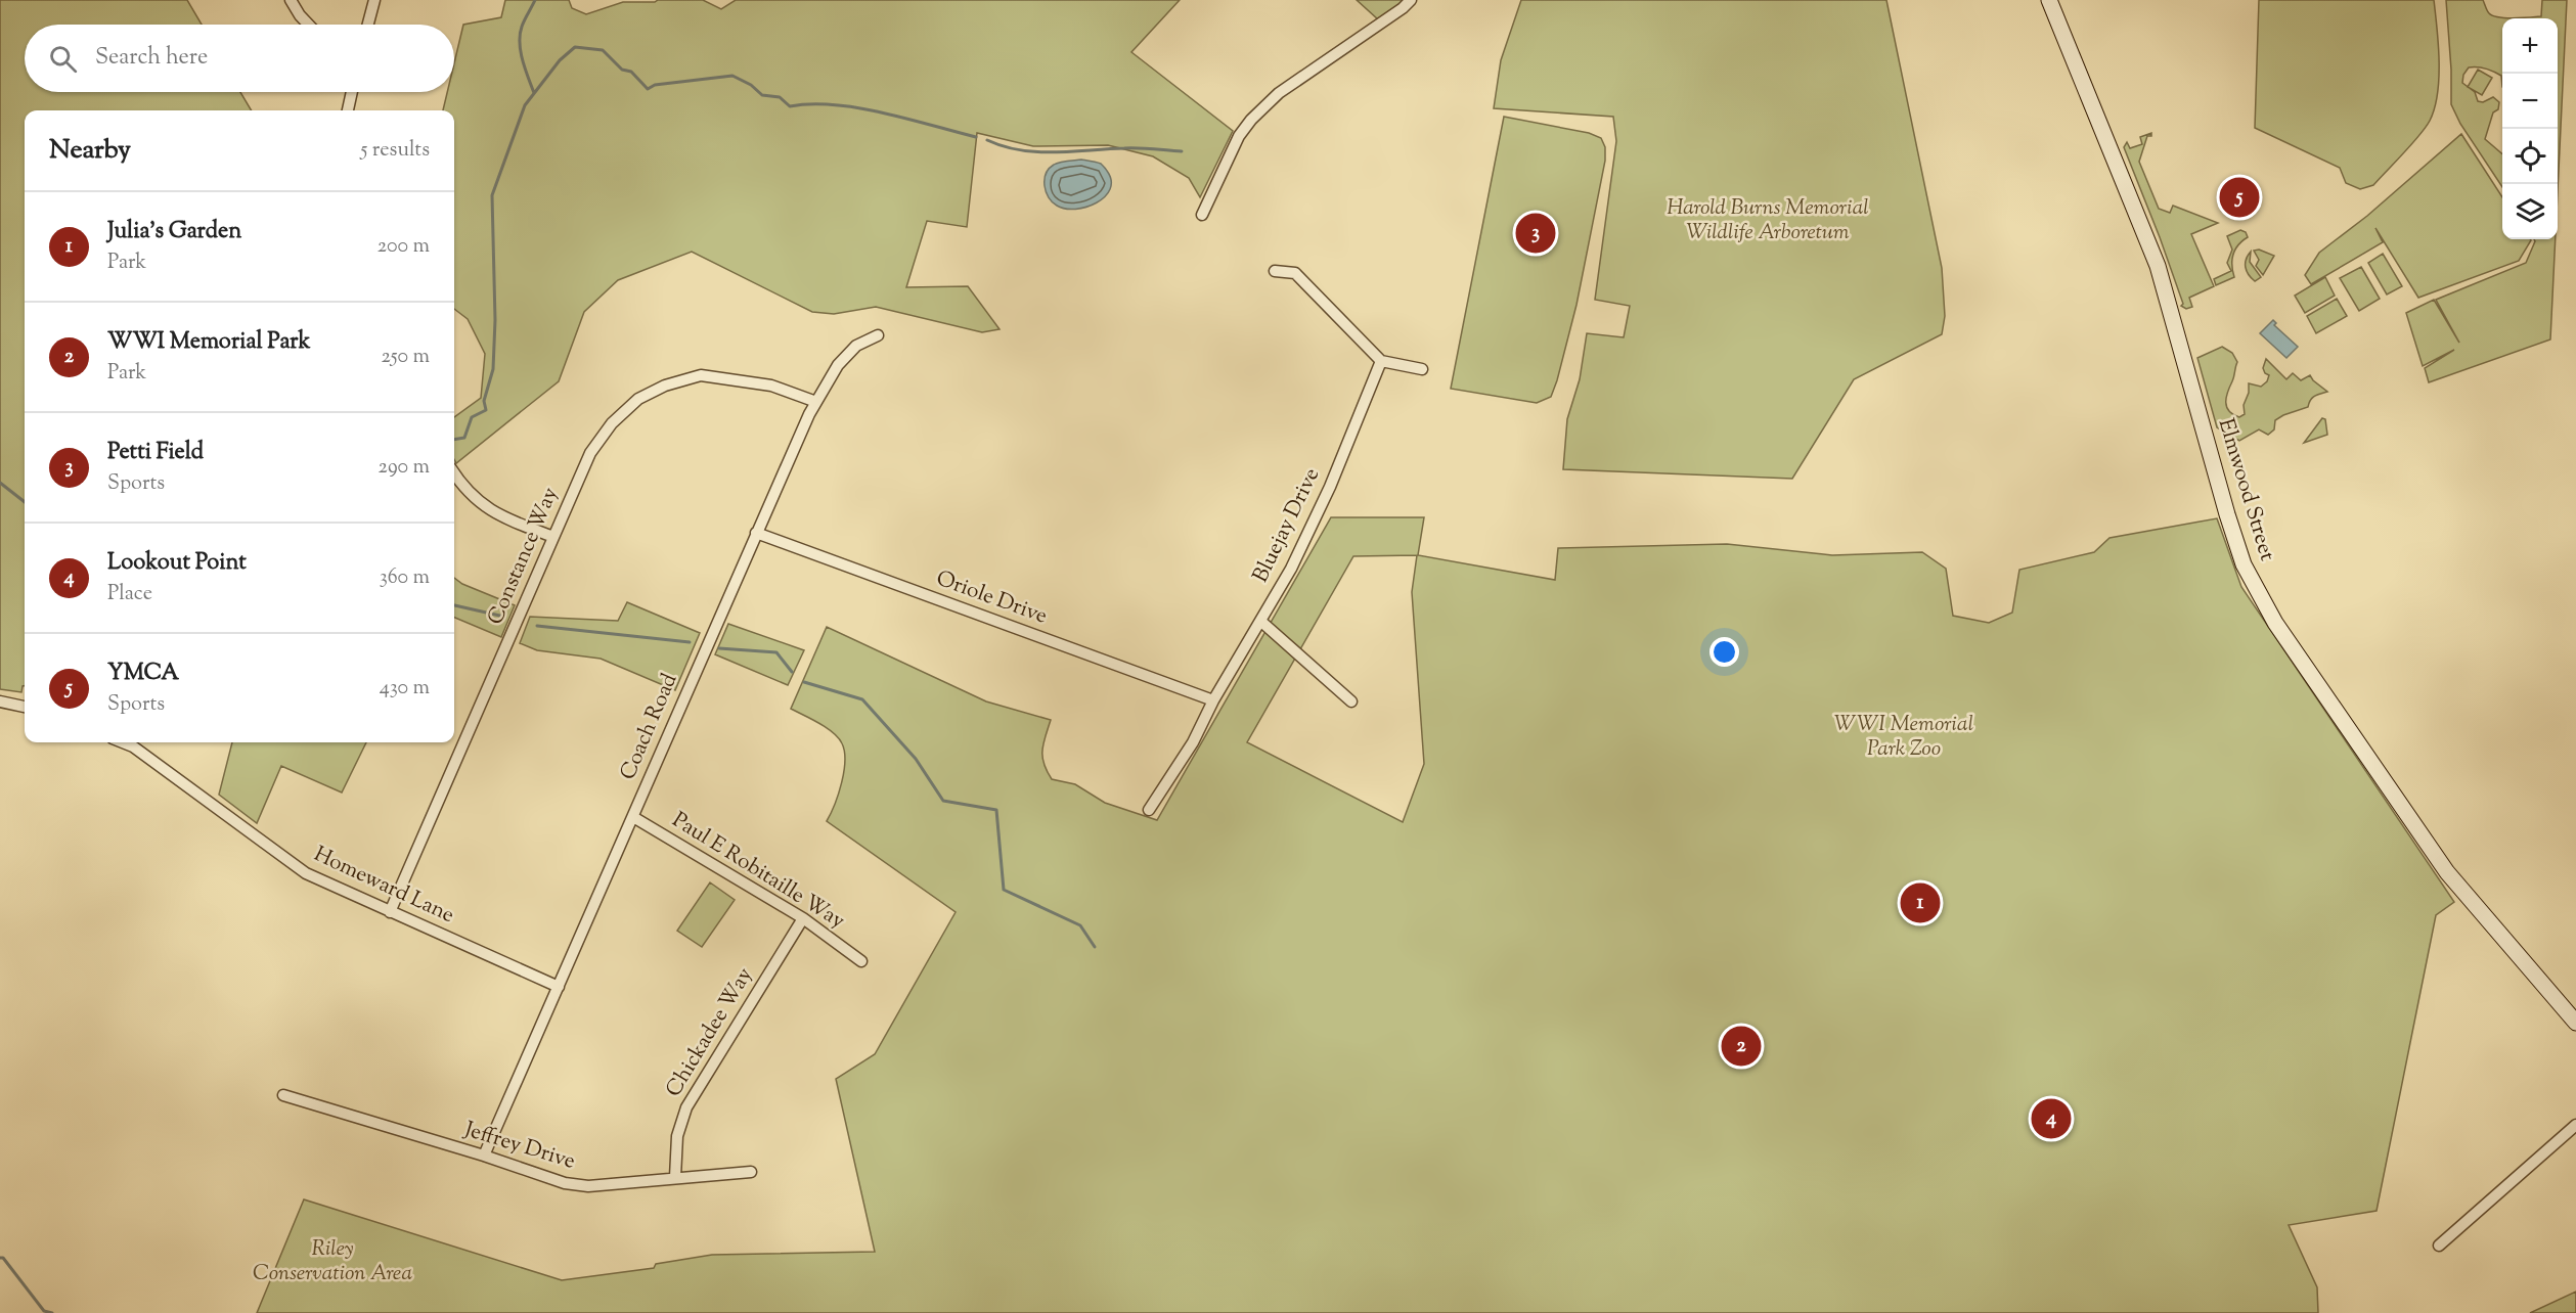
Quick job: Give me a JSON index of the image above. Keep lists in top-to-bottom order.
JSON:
{
  "streets": {
    "main road": ["Elmwood Street"],
    "street": [
      "Bluejay Drive",
      "Constance Way",
      "Oriole Drive",
      "Coach Road",
      "Paul E Robitaille Way",
      "Homeward Lane",
      "Chickadee Way",
      "Jeffrey Drive"
    ]
  },
  "crossings": [
    ["Bluejay Drive", "Oriole Drive"],
    ["Constance Way", "Coach Road"],
    ["Constance Way", "Homeward Lane"],
    ["Oriole Drive", "Coach Road"],
    ["Coach Road", "Paul E Robitaille Way"],
    ["Coach Road", "Homeward Lane"],
    ["Coach Road", "Jeffrey Drive"],
    ["Paul E Robitaille Way", "Chickadee Way"],
    ["Chickadee Way", "Jeffrey Drive"]
  ],
  "parks": ["Harold Burns Memorial Wildlife Arboretum", "WWI Memorial Park Zoo", "Riley Conservation Area"],
  "page": {
    "map_buttons": ["+", "−"],
    "search": "Search here",
    "heading": ["Nearby", "5 results"],
    "pins": [
      "5",
      "3",
      "1",
      "2",
      "4"
    ],
    "list": [
      {
        "mark": "1",
        "name": "Julia's Garden",
        "note": "Park",
        "value": "200 m"
      },
      {
        "mark": "2",
        "name": "WWI Memorial Park",
        "note": "Park",
        "value": "250 m"
      },
      {
        "mark": "3",
        "name": "Petti Field",
        "note": "Sports",
        "value": "290 m"
      },
      {
        "mark": "4",
        "name": "Lookout Point",
        "note": "Place",
        "value": "360 m"
      },
      {
        "mark": "5",
        "name": "YMCA",
        "note": "Sports",
        "value": "430 m"
      }
    ]
  }
}
